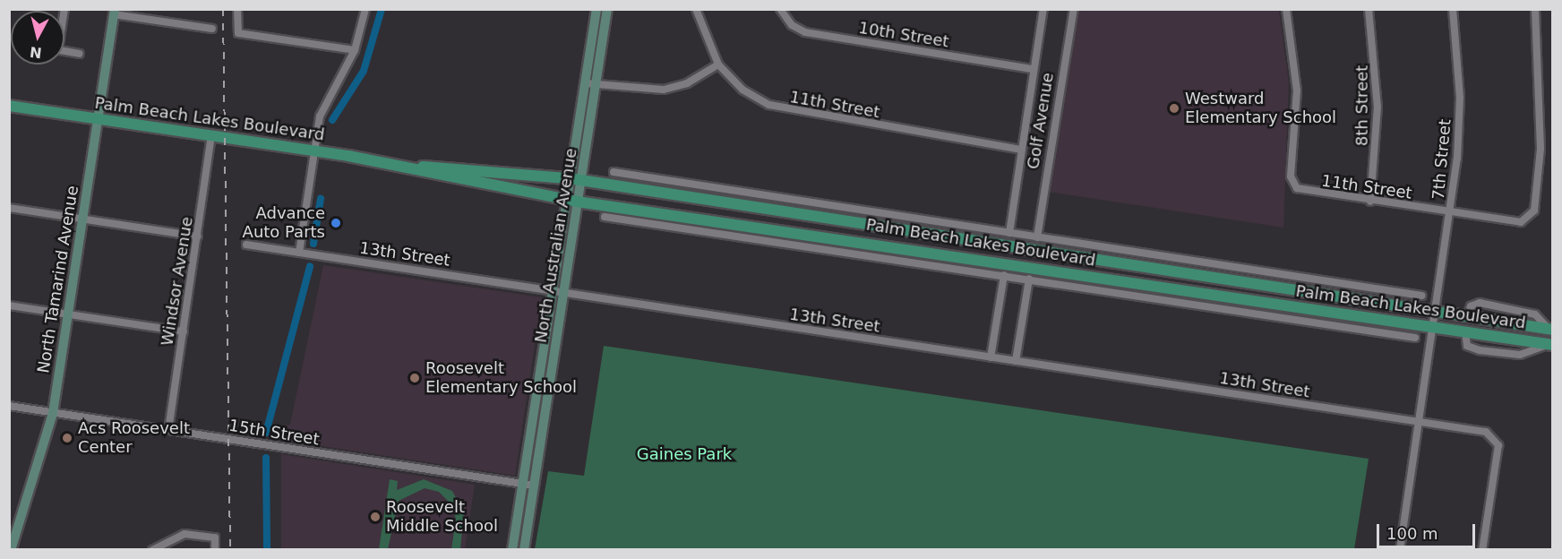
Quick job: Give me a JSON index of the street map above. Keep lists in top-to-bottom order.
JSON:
{
  "streets": {
    "main road": ["Palm Beach Lakes Boulevard", "North Australian Avenue", "North Tamarind Avenue"],
    "street": [
      "10th Street",
      "11th Street",
      "8th Street",
      "Golf Avenue",
      "7th Street",
      "13th Street",
      "Windsor Avenue",
      "15th Street"
    ]
  },
  "crossings": [
    ["10th Street", "Golf Avenue"],
    ["11th Street", "8th Street"],
    ["11th Street", "Golf Avenue"],
    ["11th Street", "7th Street"],
    ["Palm Beach Lakes Boulevard", "7th Street"],
    ["Palm Beach Lakes Boulevard", "North Australian Avenue"],
    ["Palm Beach Lakes Boulevard", "North Tamarind Avenue"],
    ["Palm Beach Lakes Boulevard", "Windsor Avenue"],
    ["7th Street", "13th Street"],
    ["North Australian Avenue", "13th Street"],
    ["North Australian Avenue", "15th Street"],
    ["North Tamarind Avenue", "15th Street"],
    ["Windsor Avenue", "15th Street"]
  ],
  "parks": ["Gaines Park"],
  "places": [
    "Westward Elementary School",
    "Advance Auto Parts",
    "Roosevelt Elementary School",
    "Acs Roosevelt Center",
    "Roosevelt Middle School"
  ],
  "scale_bar": "100 m",
  "north": "bottom"
}
